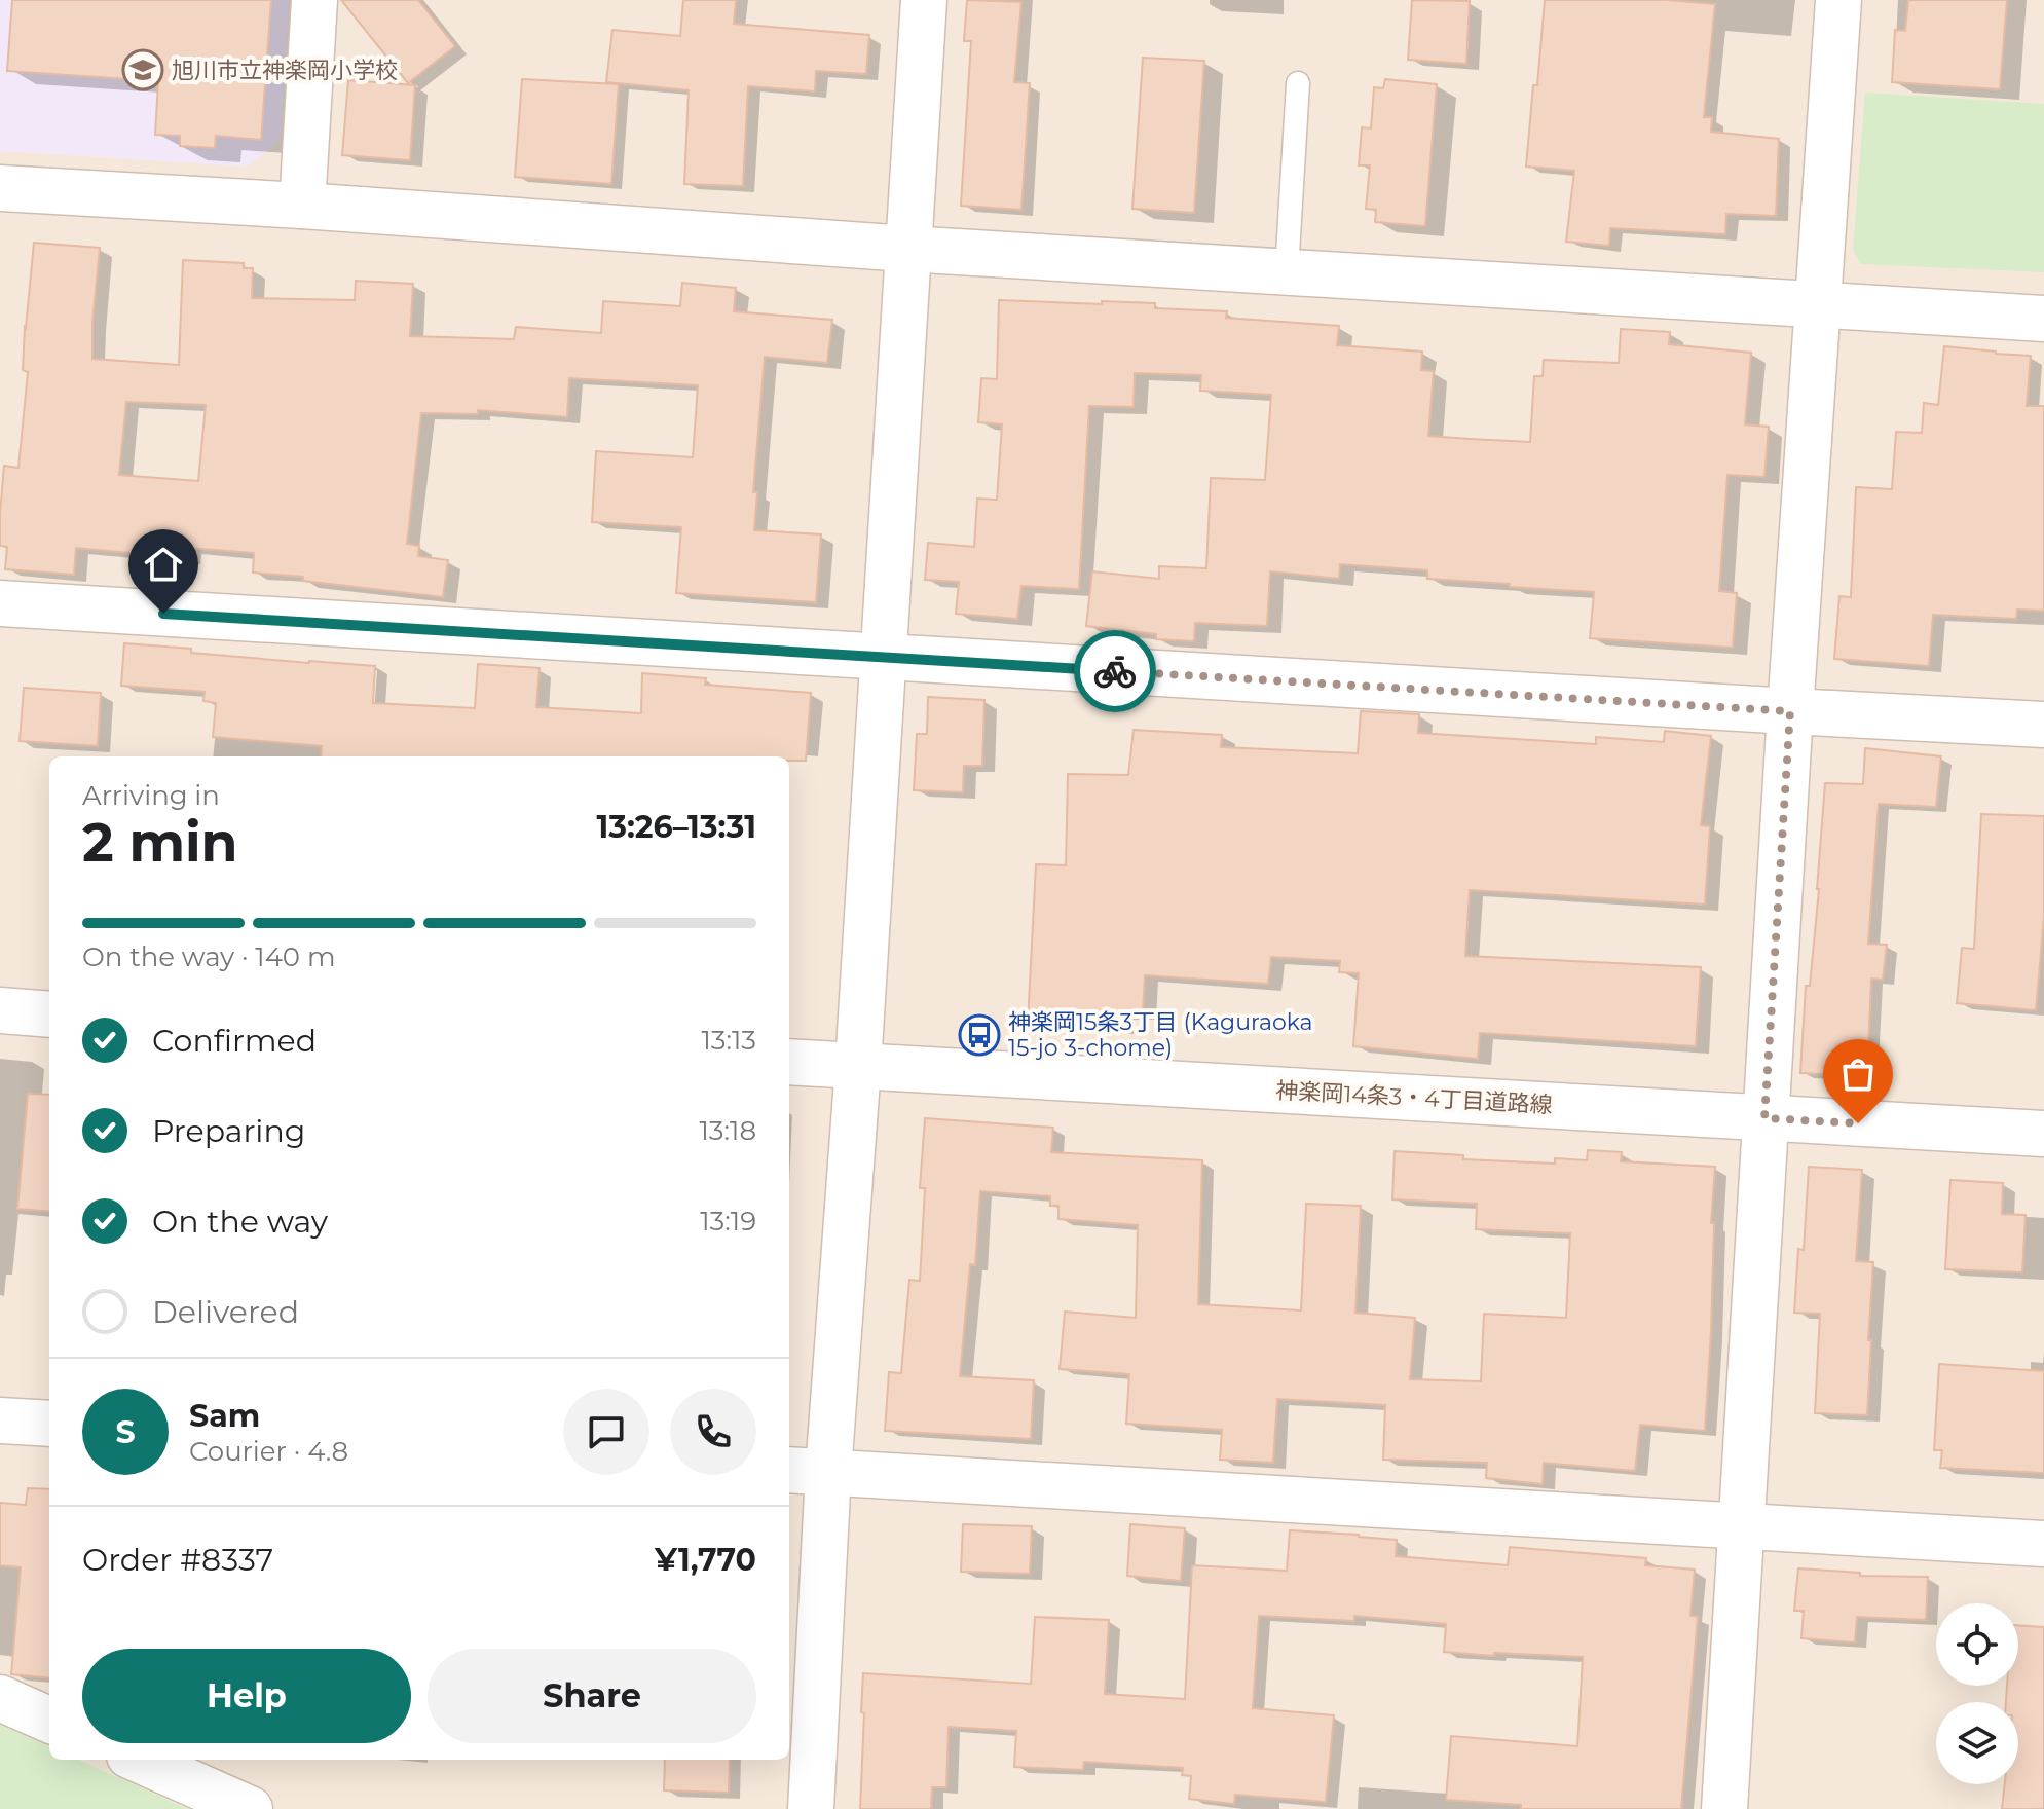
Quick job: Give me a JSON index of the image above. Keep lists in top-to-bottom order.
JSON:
{
  "streets": {
    "street": ["神楽岡14条3・4丁目道路線"]
  },
  "places": {
    "school or university": ["旭川市立神楽岡小学校"],
    "bus stop": ["神楽岡15条3丁目 (Kaguraoka 15-jo 3-chome)"]
  },
  "page": {
    "heading": ["2 min", "Arriving in", "13:26–13:31"],
    "panel": [
      "Sam",
      "Courier · 4.8",
      "Order #8337",
      "¥1,770"
    ],
    "bar": "On the way · 140 m",
    "list": [
      ["Confirmed", "13:13"],
      ["Preparing", "13:18"],
      ["On the way", "13:19"],
      "Delivered"
    ],
    "round": "S",
    "buttons": ["Help", "Share"]
  }
}
